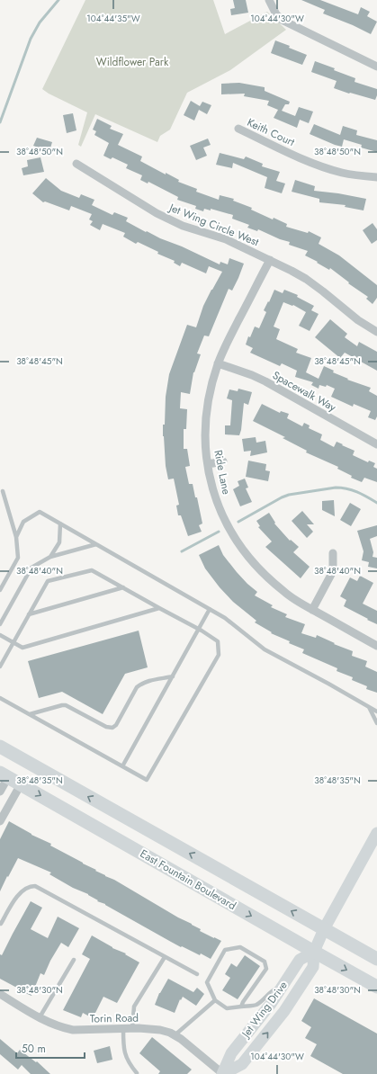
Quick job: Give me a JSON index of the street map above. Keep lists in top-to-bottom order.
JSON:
{
  "streets": {
    "highway": ["East Fountain Boulevard"],
    "main road": ["Jet Wing Drive"],
    "street": [
      "Keith Court",
      "Jet Wing Circle West",
      "Spacewalk Way",
      "Ride Lane",
      "Torin Road"
    ]
  },
  "crossings": [
    ["Jet Wing Circle West", "Ride Lane"],
    ["Spacewalk Way", "Ride Lane"],
    ["East Fountain Boulevard", "Jet Wing Drive"],
    ["Jet Wing Drive", "Torin Road"]
  ],
  "parks": ["Wildflower Park"],
  "scale_bar": "50 m",
  "coordinates": [
    "104°44'35\"W",
    "104°44'30\"W",
    "38°48'50\"N",
    "38°48'45\"N",
    "38°48'40\"N",
    "38°48'35\"N",
    "38°48'30\"N"
  ]
}
